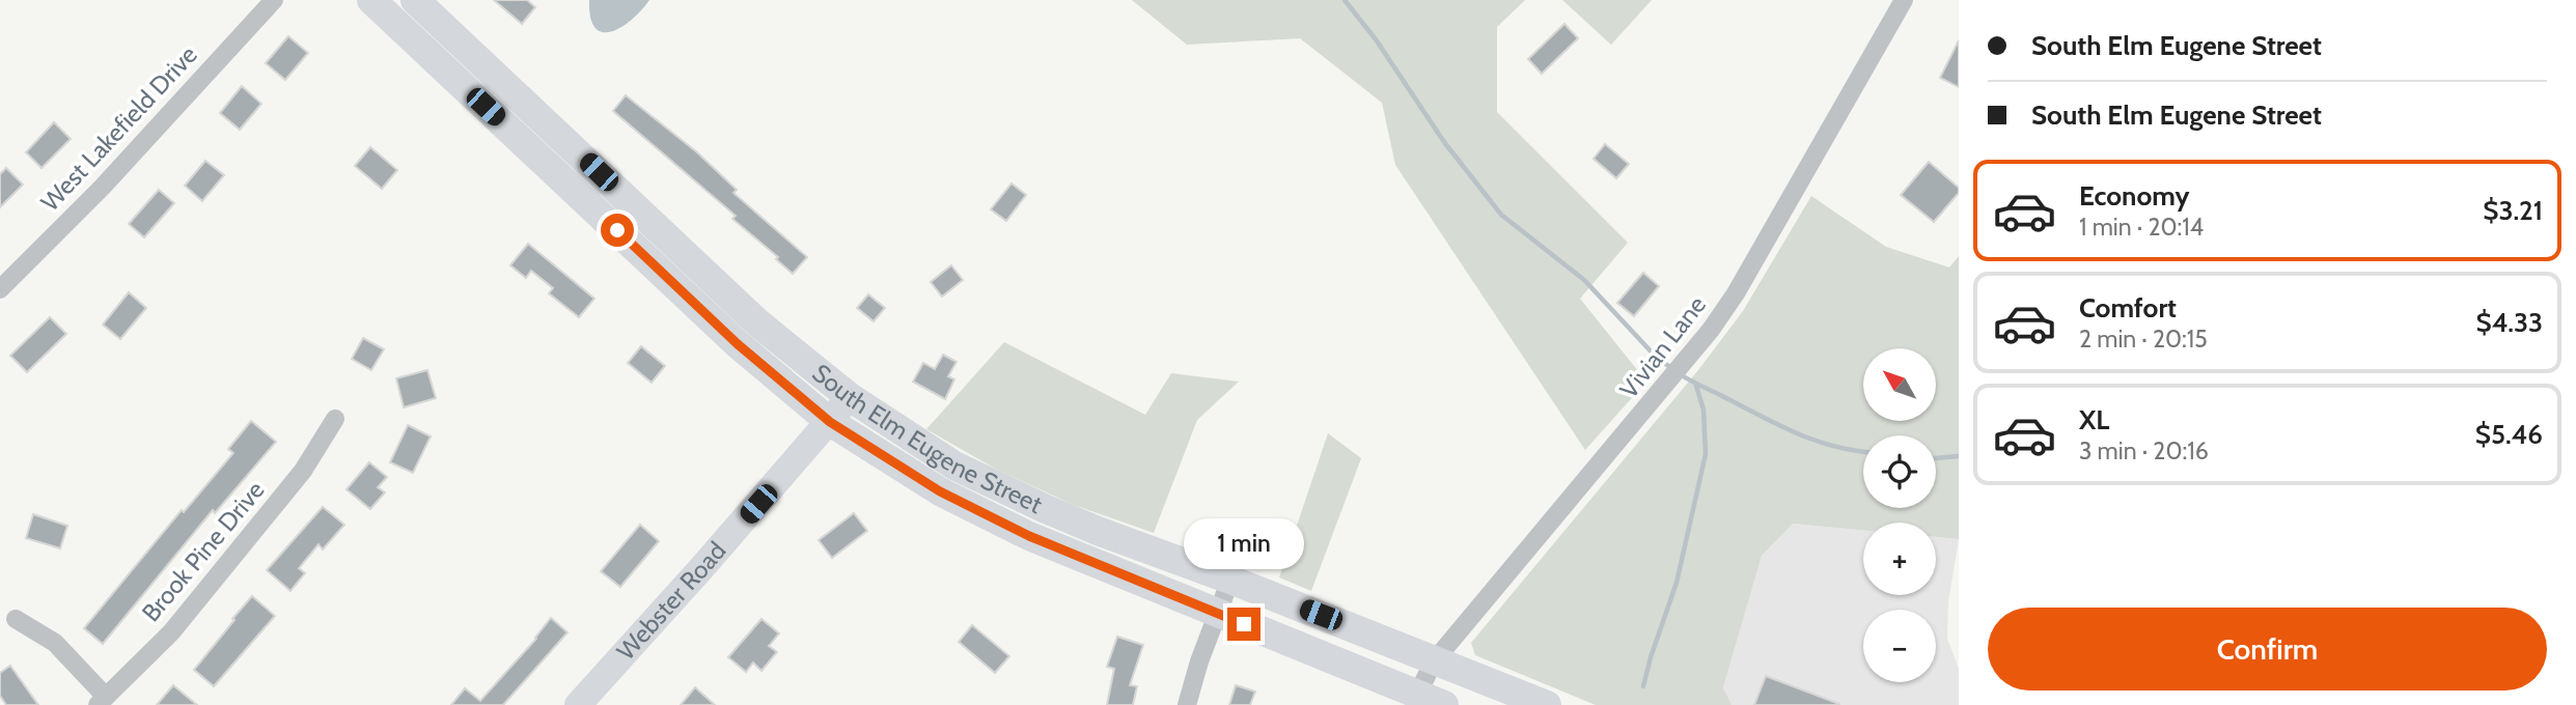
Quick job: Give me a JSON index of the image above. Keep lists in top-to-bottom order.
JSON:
{
  "streets": {
    "main road": ["South Elm Eugene Street"],
    "street": [
      "West Lakefield Drive",
      "Vivian Lane",
      "Brook Pine Drive",
      "Webster Road"
    ]
  },
  "crossings": [
    ["Vivian Lane", "South Elm Eugene Street"],
    ["South Elm Eugene Street", "Webster Road"]
  ],
  "north": "top left",
  "page": {
    "banner": ["South Elm Eugene Street", "South Elm Eugene Street"],
    "list": [
      {
        "name": "Economy",
        "note": "1 min · 20:14",
        "value": "$3.21"
      },
      {
        "name": "Comfort",
        "note": "2 min · 20:15",
        "value": "$4.33"
      },
      {
        "name": "XL",
        "note": "3 min · 20:16",
        "value": "$5.46"
      }
    ],
    "map_buttons": ["+", "−"],
    "bubble": "1 min",
    "buttons": "Confirm"
  }
}
